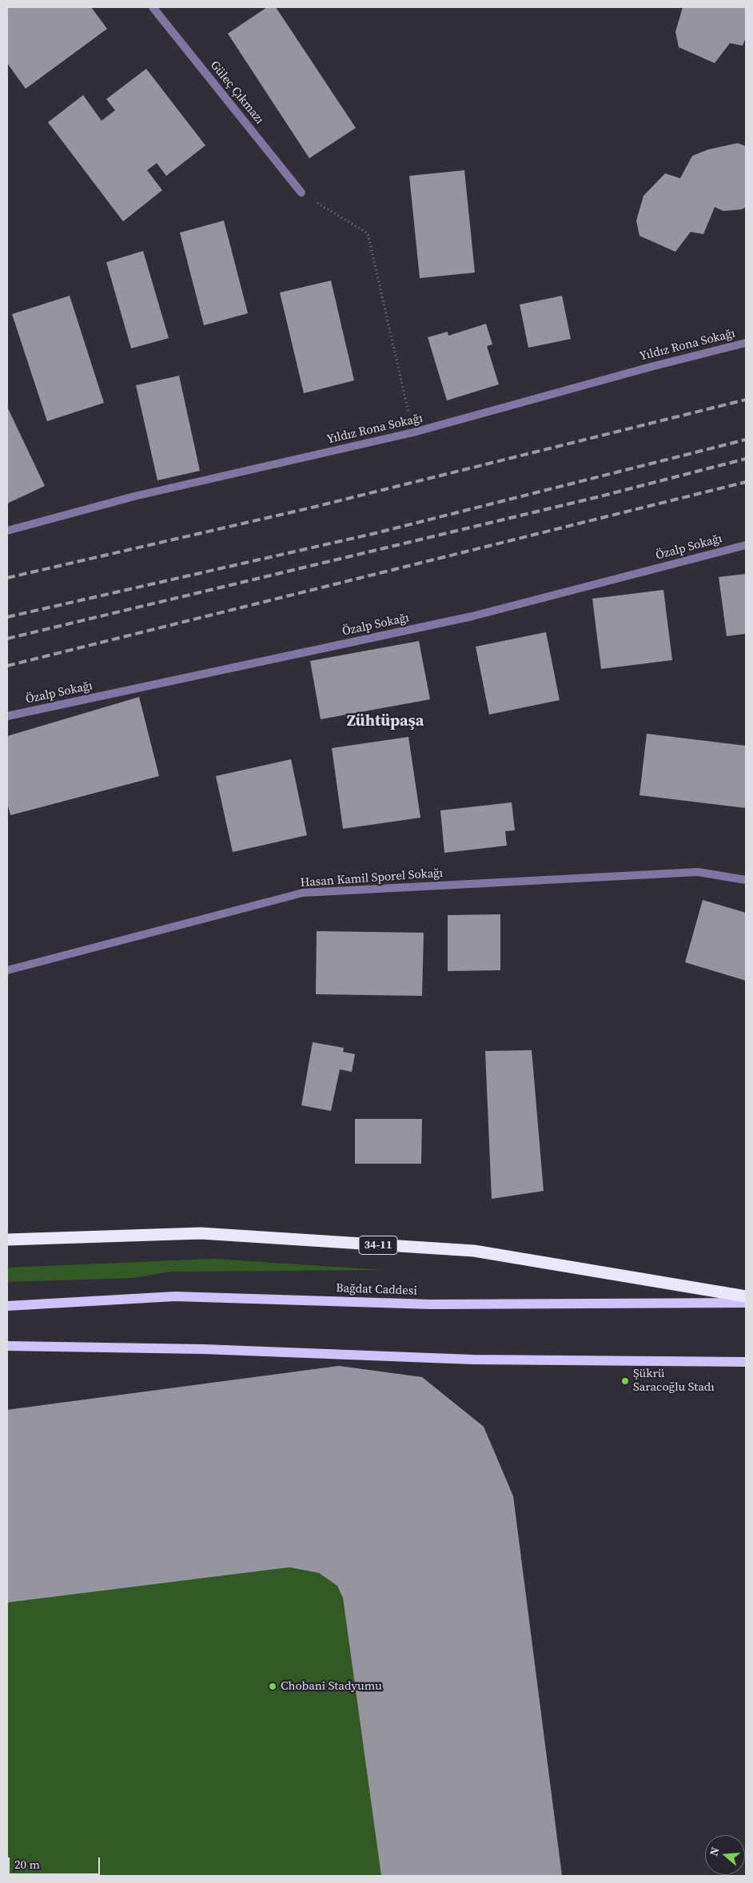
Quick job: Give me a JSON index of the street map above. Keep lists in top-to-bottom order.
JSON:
{
  "streets": {
    "highway": ["34-11"],
    "main road": ["Bağdat Caddesi"],
    "street": [
      "Güleç Çıkmazı",
      "Yıldız Rona Sokağı",
      "Özalp Sokağı",
      "Hasan Kamil Sporel Sokağı"
    ]
  },
  "districts": ["Zühtüpaşa"],
  "places": ["Şükrü Saracoğlu Stadı", "Chobani Stadyumu"],
  "scale_bar": "20 m",
  "north": "left"
}
